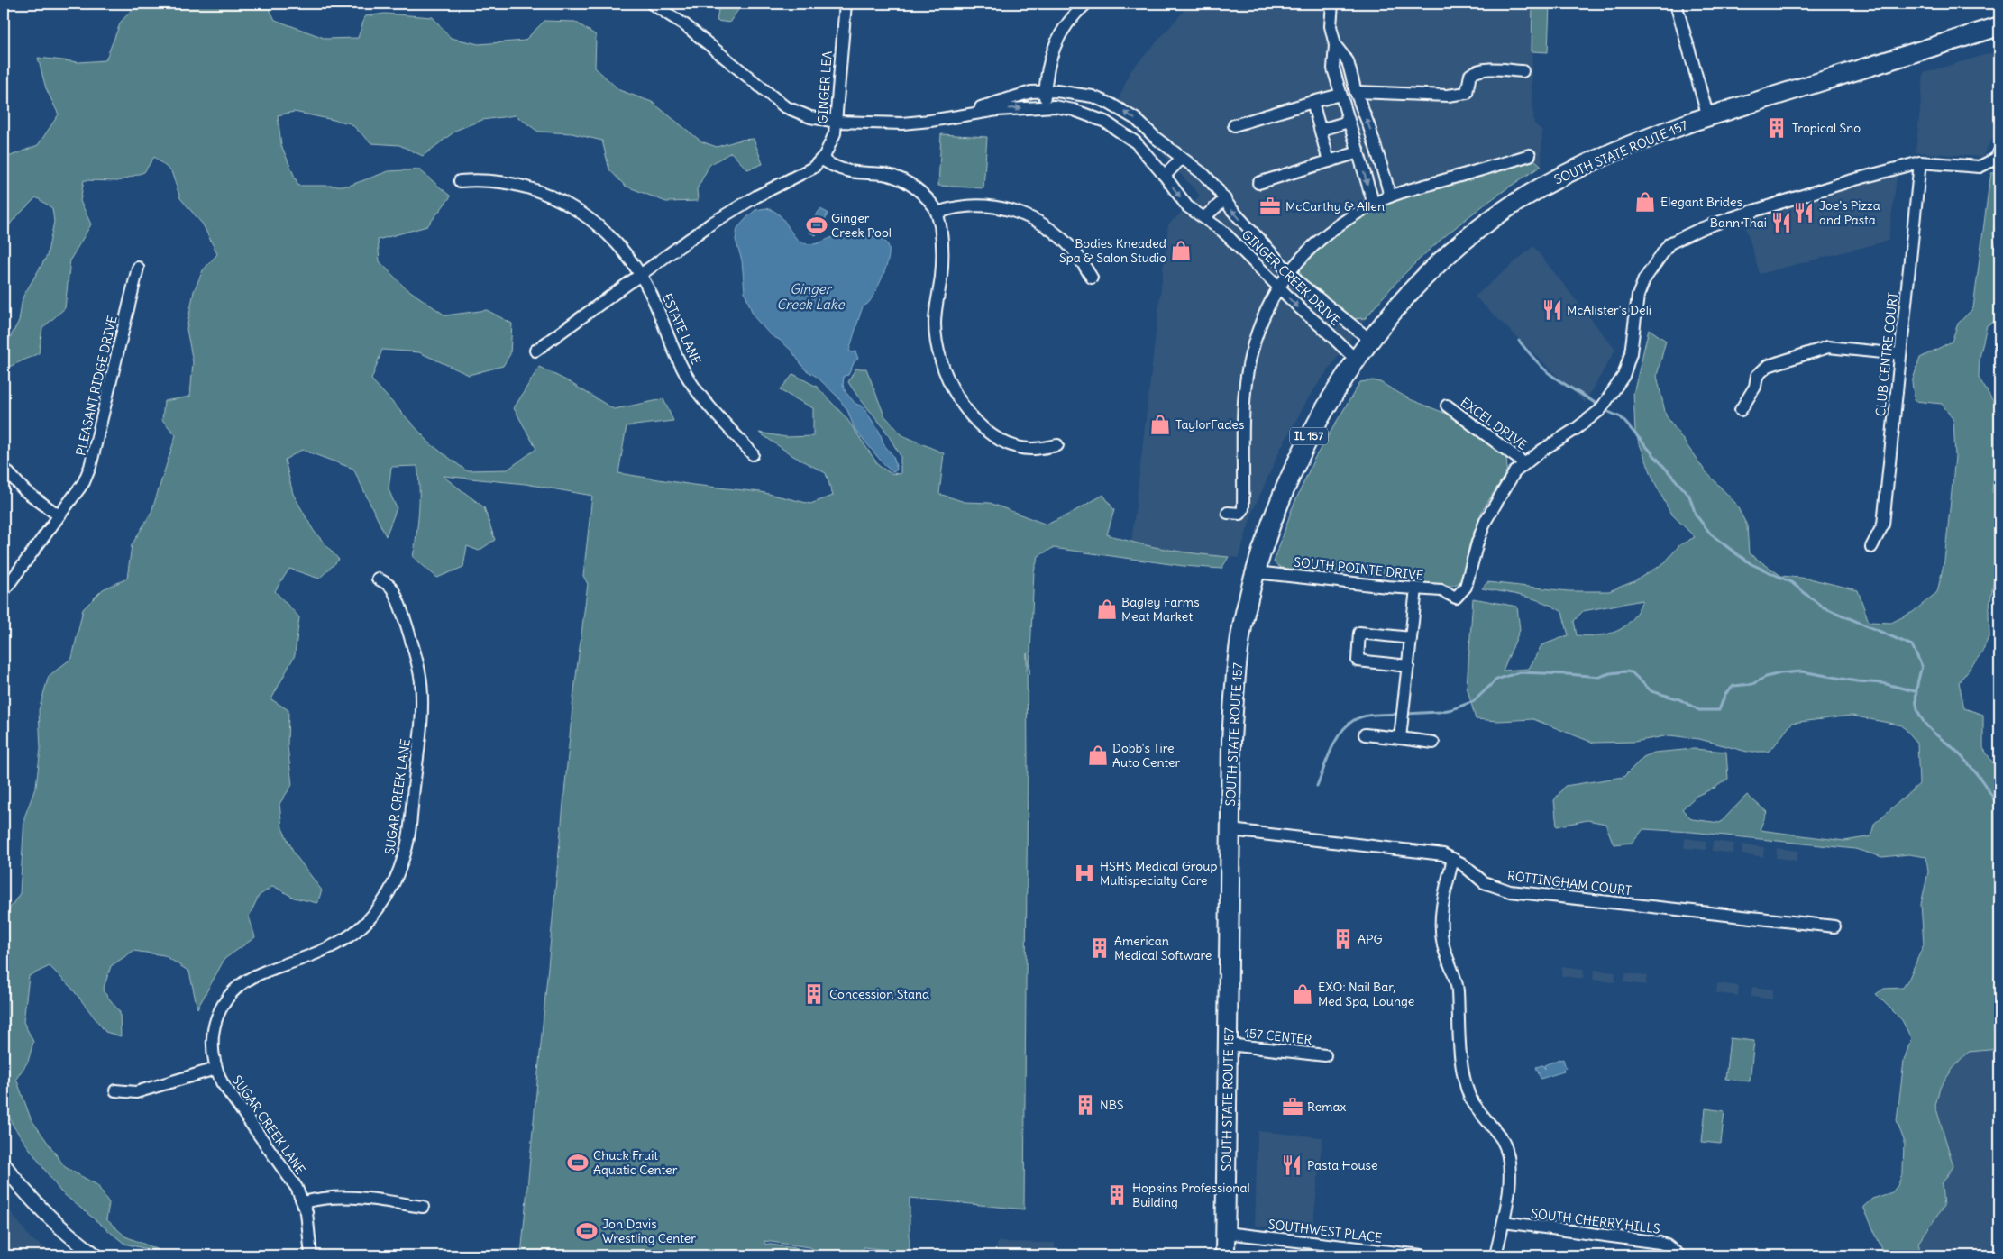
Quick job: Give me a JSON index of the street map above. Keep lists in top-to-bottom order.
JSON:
{
  "streets": {
    "main road": ["SOUTH STATE ROUTE 157", "IL 157"],
    "street": [
      "GINGER LEA",
      "GINGER CREEK DRIVE",
      "ESTATE LANE",
      "CLUB CENTRE COURT",
      "PLEASANT RIDGE DRIVE",
      "EXCEL DRIVE",
      "SOUTH POINTE DRIVE",
      "SUGAR CREEK LANE",
      "ROTTINGHAM COURT",
      "157 CENTER",
      "SOUTH CHERRY HILLS",
      "SOUTHWEST PLACE"
    ]
  },
  "crossings": [
    ["GINGER LEA", "GINGER CREEK DRIVE"],
    ["SOUTH STATE ROUTE 157", "GINGER CREEK DRIVE"],
    ["SOUTH STATE ROUTE 157", "SOUTH POINTE DRIVE"],
    ["SOUTH STATE ROUTE 157", "ROTTINGHAM COURT"],
    ["SOUTH STATE ROUTE 157", "157 CENTER"],
    ["SOUTH STATE ROUTE 157", "SOUTHWEST PLACE"],
    ["EXCEL DRIVE", "SOUTH POINTE DRIVE"]
  ],
  "water": ["Ginger Creek Lake"],
  "places": {
    "building": [
      "Tropical Sno",
      "APG",
      "American Medical Software",
      "Concession Stand",
      "NBS",
      "Hopkins Professional Building"
    ],
    "shop": [
      "Elegant Brides",
      "Bodies Kneaded Spa & Salon Studio",
      "TaylorFades",
      "Bagley Farms Meat Market",
      "Dobb's Tire Auto Center",
      "EXO: Nail Bar, Med Spa, Lounge"
    ],
    "office": ["McCarthy & Allen", "Remax"],
    "restaurant": [
      "Joe's Pizza and Pasta",
      "Bann Thai",
      "McAlister's Deli",
      "Pasta House"
    ],
    "sports": ["Ginger Creek Pool", "Chuck Fruit Aquatic Center", "Jon Davis Wrestling Center"],
    "hospital": ["HSHS Medical Group Multispecialty Care"]
  }
}
